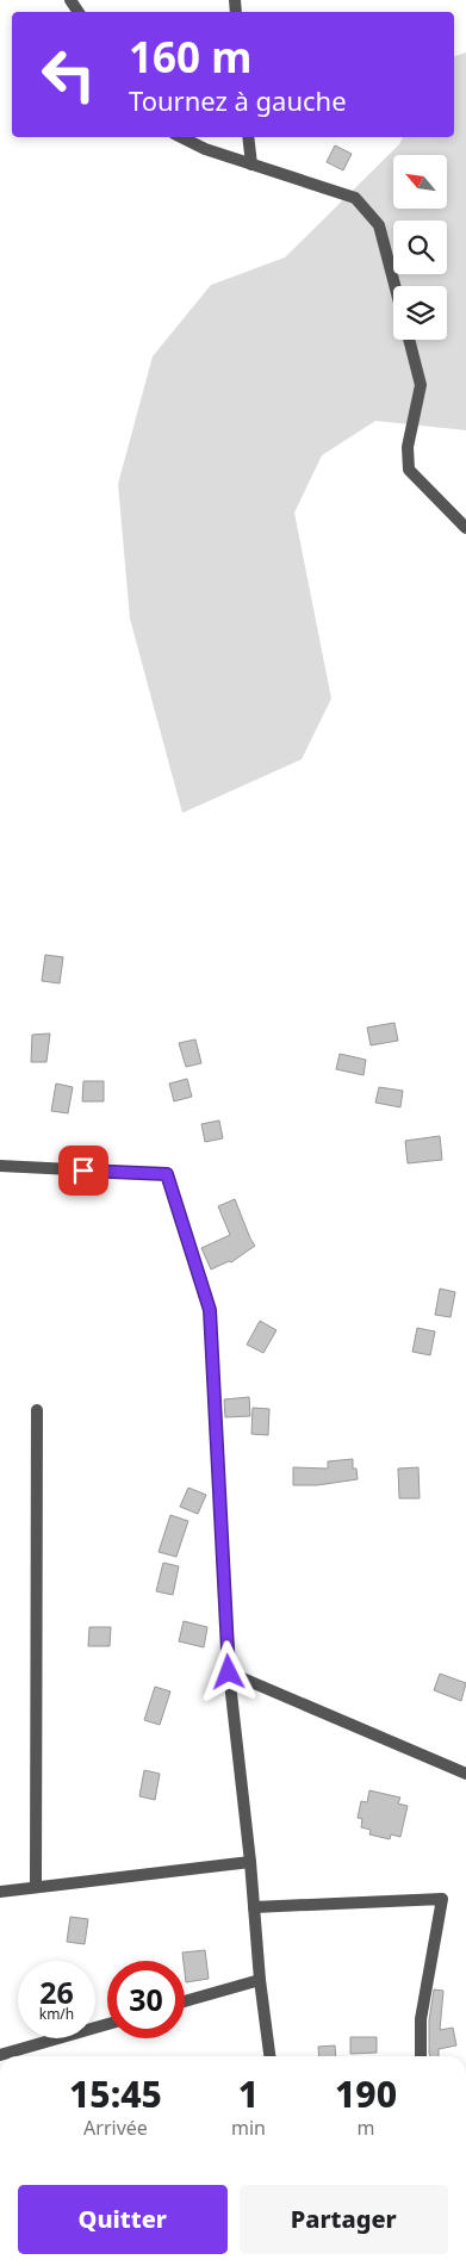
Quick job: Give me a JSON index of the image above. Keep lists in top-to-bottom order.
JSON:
{
  "north": "top left",
  "page": {
    "turn": ["160 m", "Tournez à gauche"],
    "speed": "26 km/h",
    "limit": "30",
    "eta": [
      "15:45",
      "Arrivée",
      "1",
      "min",
      "190",
      "m"
    ],
    "buttons": ["Quitter", "Partager"]
  }
}
